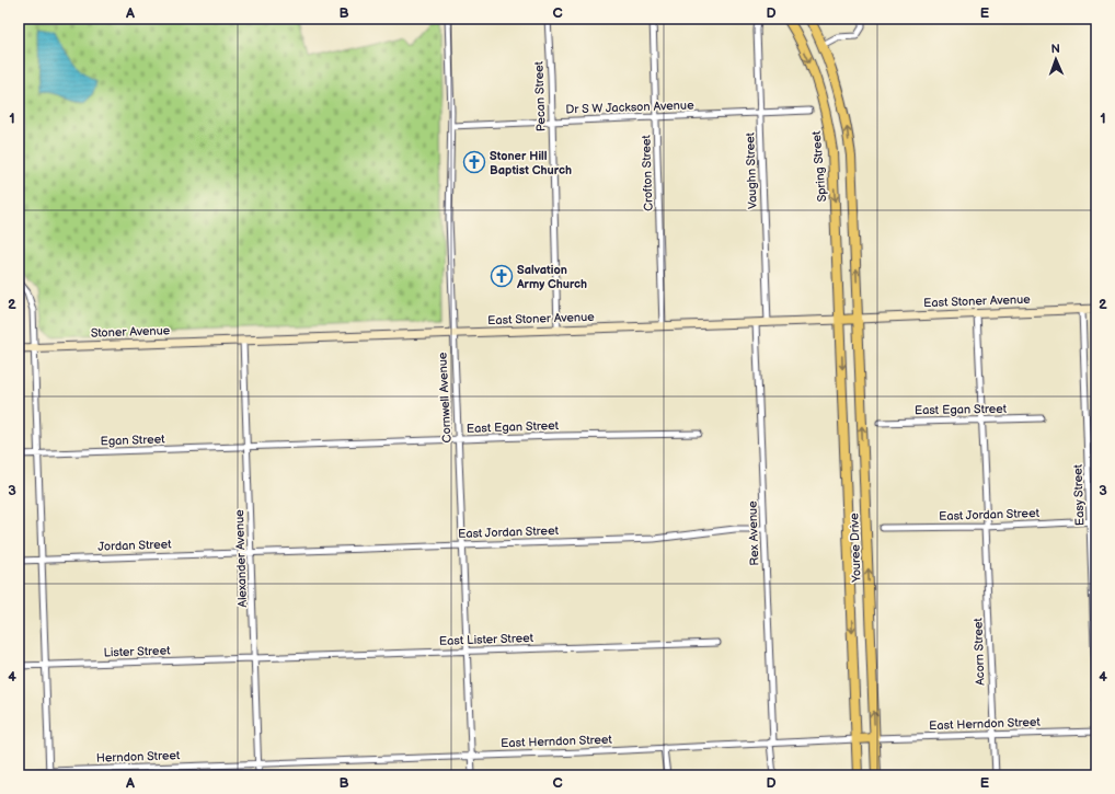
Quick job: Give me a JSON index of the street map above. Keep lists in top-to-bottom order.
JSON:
{
  "streets": {
    "main road": ["Spring Street", "Youree Drive"],
    "street": [
      "Pecan Street",
      "Dr S W Jackson Avenue",
      "Vaughn Street",
      "Crofton Street",
      "East Stoner Avenue",
      "Stoner Avenue",
      "Cornwell Avenue",
      "East Egan Street",
      "Egan Street",
      "Easy Street",
      "East Jordan Street",
      "Rex Avenue",
      "Jordan Street",
      "Alexander Avenue",
      "East Lister Street",
      "Lister Street",
      "Acorn Street",
      "East Herndon Street",
      "Herndon Street"
    ]
  },
  "crossings": [
    ["Pecan Street", "Dr S W Jackson Avenue"],
    ["Pecan Street", "East Stoner Avenue"],
    ["Dr S W Jackson Avenue", "Vaughn Street"],
    ["Dr S W Jackson Avenue", "Crofton Street"],
    ["Dr S W Jackson Avenue", "Cornwell Avenue"],
    ["Spring Street", "East Stoner Avenue"],
    ["Spring Street", "Youree Drive"],
    ["Vaughn Street", "East Stoner Avenue"],
    ["Crofton Street", "East Stoner Avenue"],
    ["East Stoner Avenue", "Stoner Avenue"],
    ["East Stoner Avenue", "Cornwell Avenue"],
    ["East Stoner Avenue", "Easy Street"],
    ["East Stoner Avenue", "Rex Avenue"],
    ["East Stoner Avenue", "Youree Drive"],
    ["East Stoner Avenue", "Alexander Avenue"],
    ["East Stoner Avenue", "Acorn Street"],
    ["Stoner Avenue", "Alexander Avenue"],
    ["Cornwell Avenue", "East Egan Street"],
    ["Cornwell Avenue", "East Jordan Street"],
    ["Cornwell Avenue", "East Lister Street"],
    ["Cornwell Avenue", "East Herndon Street"],
    ["East Egan Street", "Egan Street"],
    ["East Egan Street", "Alexander Avenue"],
    ["East Egan Street", "Acorn Street"],
    ["Egan Street", "Alexander Avenue"],
    ["Easy Street", "East Jordan Street"],
    ["East Jordan Street", "Rex Avenue"],
    ["East Jordan Street", "Jordan Street"],
    ["East Jordan Street", "Alexander Avenue"],
    ["East Jordan Street", "Acorn Street"],
    ["Rex Avenue", "East Herndon Street"],
    ["Jordan Street", "Alexander Avenue"],
    ["Youree Drive", "East Herndon Street"],
    ["Alexander Avenue", "East Lister Street"],
    ["Alexander Avenue", "Lister Street"],
    ["Alexander Avenue", "East Herndon Street"],
    ["Alexander Avenue", "Herndon Street"],
    ["East Lister Street", "Lister Street"],
    ["Acorn Street", "East Herndon Street"],
    ["East Herndon Street", "Herndon Street"]
  ],
  "places": {
    "church": ["Stoner Hill Baptist Church", "Salvation Army Church"]
  },
  "north": "top",
  "grid": {
    "columns": [
      "A",
      "B",
      "C",
      "D",
      "E"
    ],
    "rows": [
      "1",
      "2",
      "3",
      "4"
    ]
  }
}
